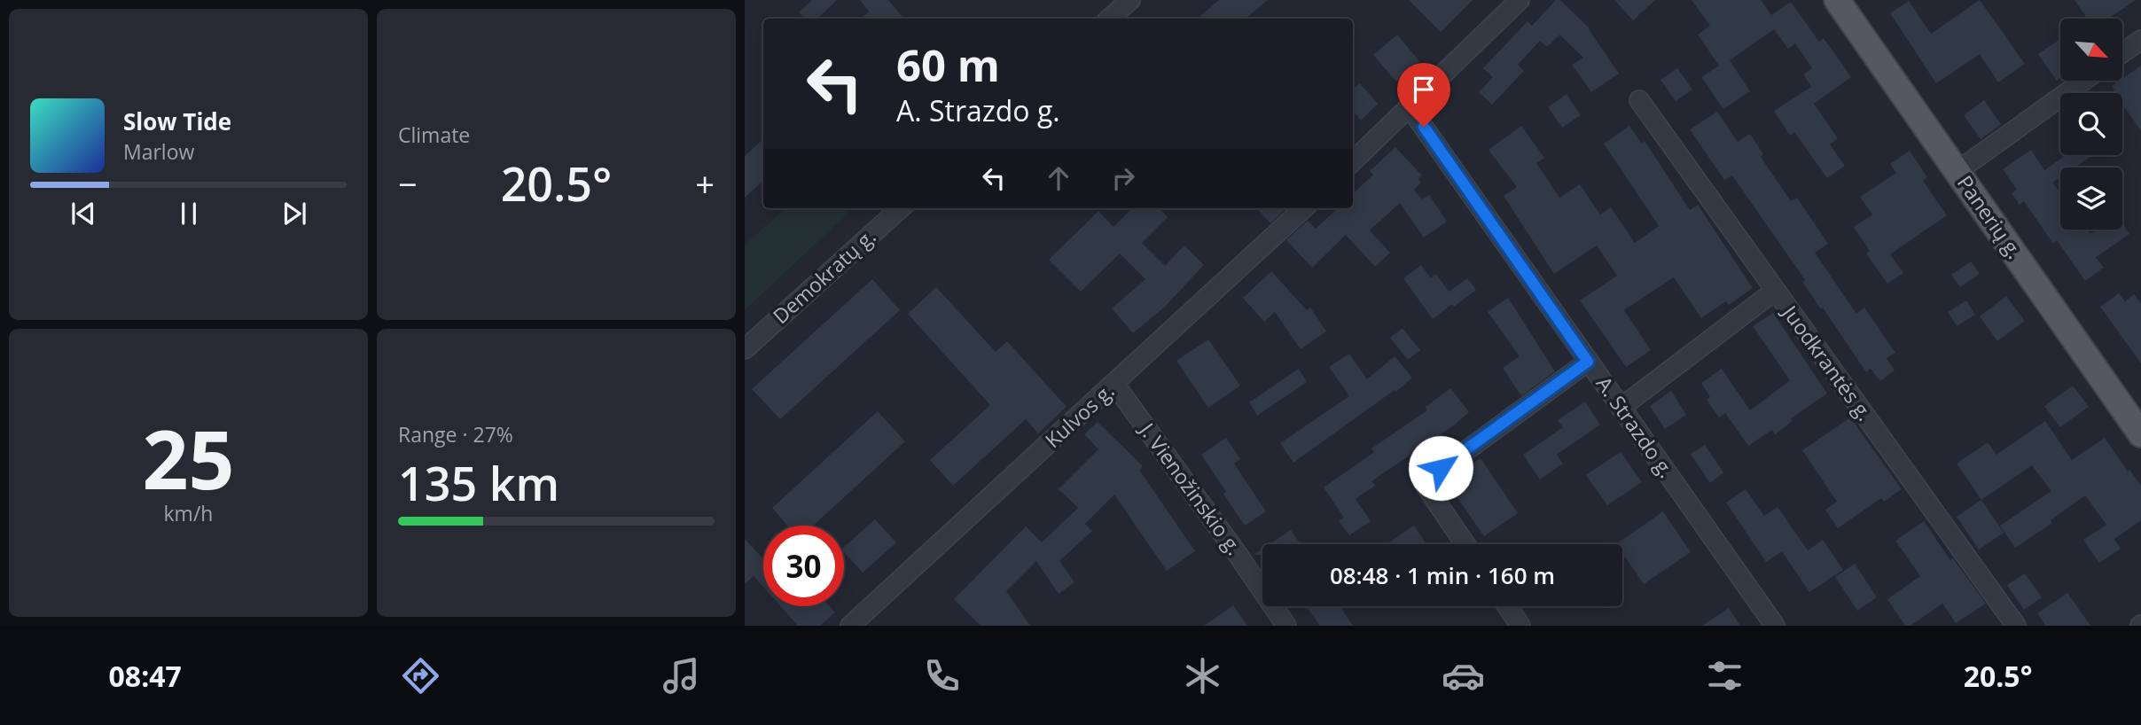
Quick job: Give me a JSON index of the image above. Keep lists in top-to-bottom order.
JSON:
{
  "streets": {
    "main road": ["Panerių g."],
    "street": [
      "Demokratų g.",
      "Juodkrantės g.",
      "Kulvos g.",
      "A. Strazdo g.",
      "J. Vienožinskio g."
    ]
  },
  "crossings": [
    ["Kulvos g.", "J. Vienožinskio g."]
  ],
  "north": "bottom right",
  "page": {
    "tile": [
      "Climate",
      ["25", "km/h"],
      ["Range · 27%", "135 km"]
    ],
    "turn": ["60 m", "A. Strazdo g."],
    "song": ["Slow Tide", "Marlow"],
    "heat": ["−", "20.5°", "+"],
    "limit": "30",
    "trip": "08:48 · 1 min · 160 m",
    "tabs": ["08:47", "20.5°"]
  }
}
